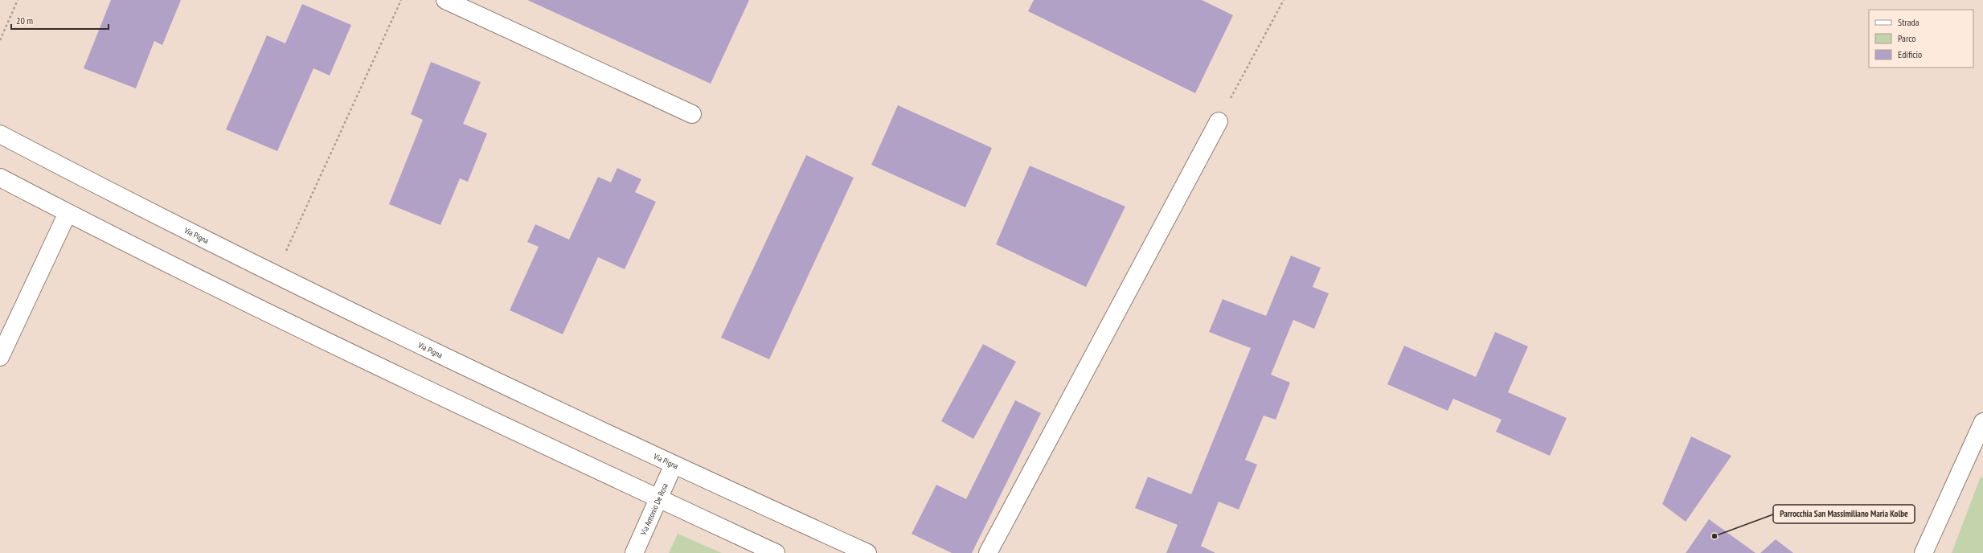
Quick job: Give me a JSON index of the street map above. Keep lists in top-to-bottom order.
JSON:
{
  "streets": {
    "main road": ["Via Pigna", "Via Antonio De Rosa"]
  },
  "crossings": [
    ["Via Pigna", "Via Antonio De Rosa"]
  ],
  "places": ["Parrocchia San Massimiliano Maria Kolbe"],
  "legend": ["Strada", "Parco", "Edificio"],
  "scale_bar": "20 m"
}
